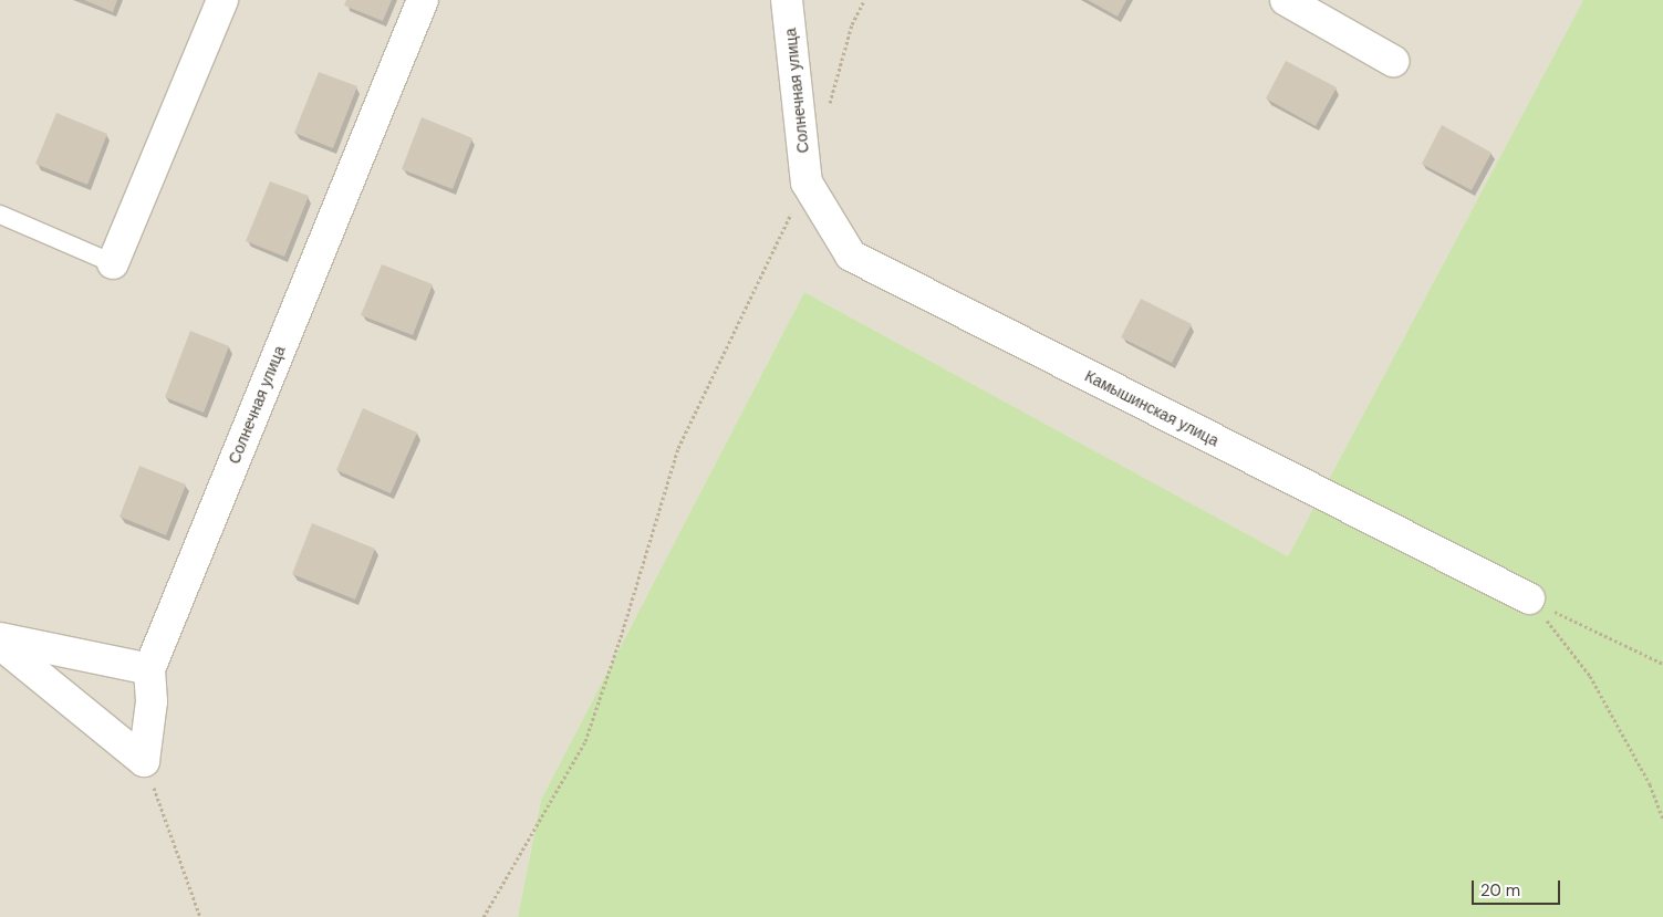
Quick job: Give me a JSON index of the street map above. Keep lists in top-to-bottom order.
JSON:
{
  "streets": {
    "street": ["Солнечная улица", "Камышинская улица"]
  },
  "crossings": [
    ["Солнечная улица", "Камышинская улица"]
  ],
  "scale_bar": "20 m"
}
